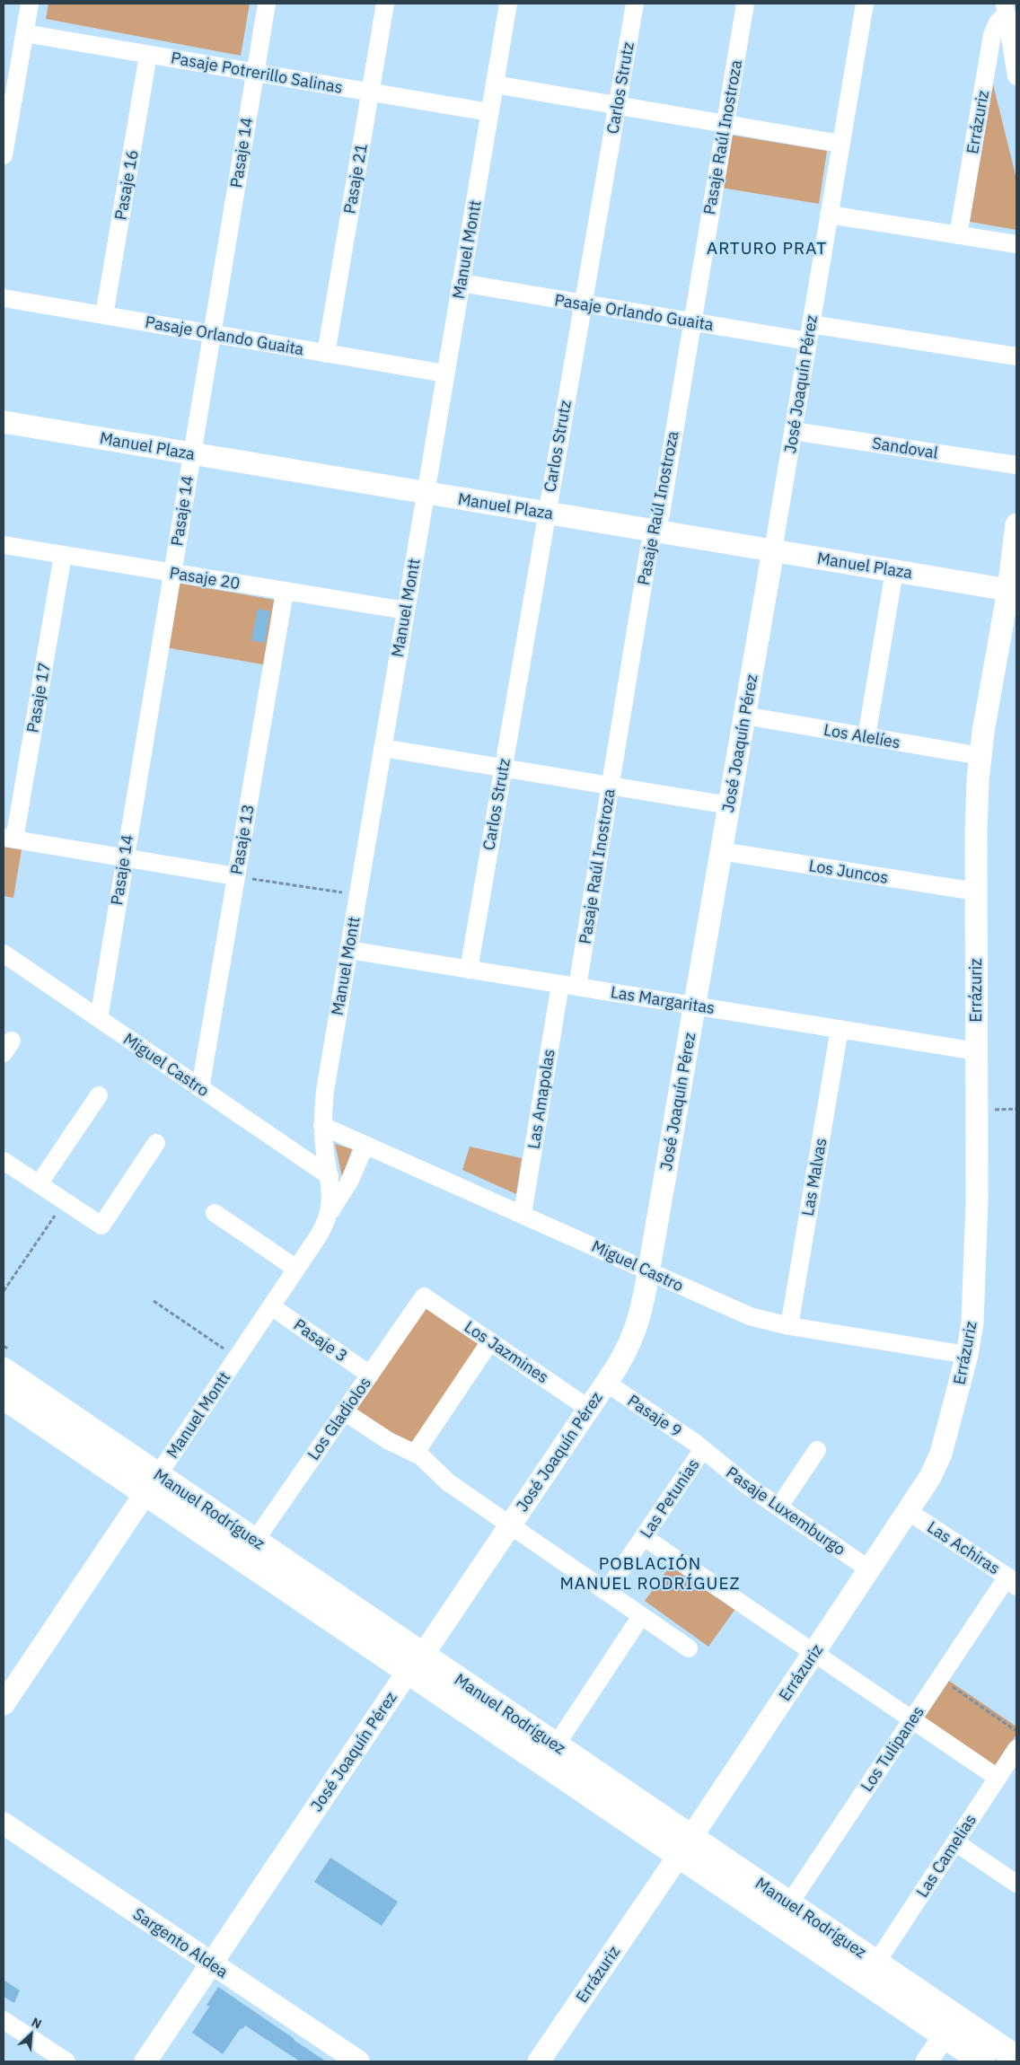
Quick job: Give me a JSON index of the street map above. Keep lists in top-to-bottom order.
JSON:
{
  "streets": {
    "main road": ["Manuel Rodríguez"],
    "street": [
      "Pasaje Potrerillo Salinas",
      "Carlos Strutz",
      "Errázuriz",
      "Pasaje Raúl Inostroza",
      "Pasaje 14",
      "Pasaje 21",
      "Pasaje 16",
      "Manuel Montt",
      "Pasaje Orlando Guaita",
      "José Joaquín Pérez",
      "Manuel Plaza",
      "Sandoval",
      "Pasaje 20",
      "Pasaje 17",
      "Los Alelíes",
      "Pasaje 13",
      "Los Juncos",
      "Las Margaritas",
      "Miguel Castro",
      "Las Amapolas",
      "Las Malvas",
      "Pasaje 3",
      "Los Jazmines",
      "Pasaje 9",
      "Los Gladiolos",
      "Las Petunias",
      "Pasaje Luxemburgo",
      "Las Achiras",
      "Los Tulipanes",
      "Las Camelias",
      "Sargento Aldea"
    ]
  },
  "crossings": [
    ["Pasaje Potrerillo Salinas", "Pasaje 14"],
    ["Pasaje Potrerillo Salinas", "Pasaje 21"],
    ["Pasaje Potrerillo Salinas", "Pasaje 16"],
    ["Pasaje Potrerillo Salinas", "Manuel Montt"],
    ["Carlos Strutz", "Pasaje Orlando Guaita"],
    ["Carlos Strutz", "Manuel Plaza"],
    ["Carlos Strutz", "Las Margaritas"],
    ["Errázuriz", "Manuel Plaza"],
    ["Errázuriz", "Los Alelíes"],
    ["Errázuriz", "Los Juncos"],
    ["Errázuriz", "Las Margaritas"],
    ["Errázuriz", "Miguel Castro"],
    ["Errázuriz", "Manuel Rodríguez"],
    ["Errázuriz", "Pasaje Luxemburgo"],
    ["Errázuriz", "Las Achiras"],
    ["Pasaje Raúl Inostroza", "Pasaje Orlando Guaita"],
    ["Pasaje Raúl Inostroza", "Manuel Plaza"],
    ["Pasaje Raúl Inostroza", "Las Margaritas"],
    ["Pasaje Raúl Inostroza", "Las Amapolas"],
    ["Pasaje 14", "Pasaje Orlando Guaita"],
    ["Pasaje 14", "Manuel Plaza"],
    ["Pasaje 14", "Pasaje 20"],
    ["Pasaje 14", "Miguel Castro"],
    ["Pasaje 21", "Pasaje Orlando Guaita"],
    ["Pasaje 16", "Pasaje Orlando Guaita"],
    ["Manuel Montt", "Pasaje Orlando Guaita"],
    ["Manuel Montt", "Manuel Plaza"],
    ["Manuel Montt", "Pasaje 20"],
    ["Manuel Montt", "Las Margaritas"],
    ["Manuel Montt", "Miguel Castro"],
    ["Manuel Montt", "Pasaje 3"],
    ["Manuel Montt", "Manuel Rodríguez"],
    ["Pasaje Orlando Guaita", "José Joaquín Pérez"],
    ["José Joaquín Pérez", "Manuel Plaza"],
    ["José Joaquín Pérez", "Sandoval"],
    ["José Joaquín Pérez", "Los Alelíes"],
    ["José Joaquín Pérez", "Los Juncos"],
    ["José Joaquín Pérez", "Las Margaritas"],
    ["José Joaquín Pérez", "Miguel Castro"],
    ["José Joaquín Pérez", "Los Jazmines"],
    ["José Joaquín Pérez", "Pasaje 9"],
    ["José Joaquín Pérez", "Manuel Rodríguez"],
    ["José Joaquín Pérez", "Sargento Aldea"],
    ["Pasaje 20", "Pasaje 17"],
    ["Pasaje 20", "Pasaje 13"],
    ["Pasaje 13", "Miguel Castro"],
    ["Las Margaritas", "Las Amapolas"],
    ["Las Margaritas", "Las Malvas"],
    ["Miguel Castro", "Las Amapolas"],
    ["Miguel Castro", "Las Malvas"],
    ["Pasaje 3", "Los Gladiolos"],
    ["Los Jazmines", "Los Gladiolos"],
    ["Pasaje 9", "Las Petunias"],
    ["Pasaje 9", "Pasaje Luxemburgo"],
    ["Los Gladiolos", "Manuel Rodríguez"],
    ["Las Petunias", "Pasaje Luxemburgo"],
    ["Manuel Rodríguez", "Los Tulipanes"],
    ["Manuel Rodríguez", "Las Camelias"],
    ["Las Achiras", "Los Tulipanes"]
  ],
  "districts": ["ARTURO PRAT", "POBLACIÓN MANUEL RODRÍGUEZ"],
  "north": "top right"
}
